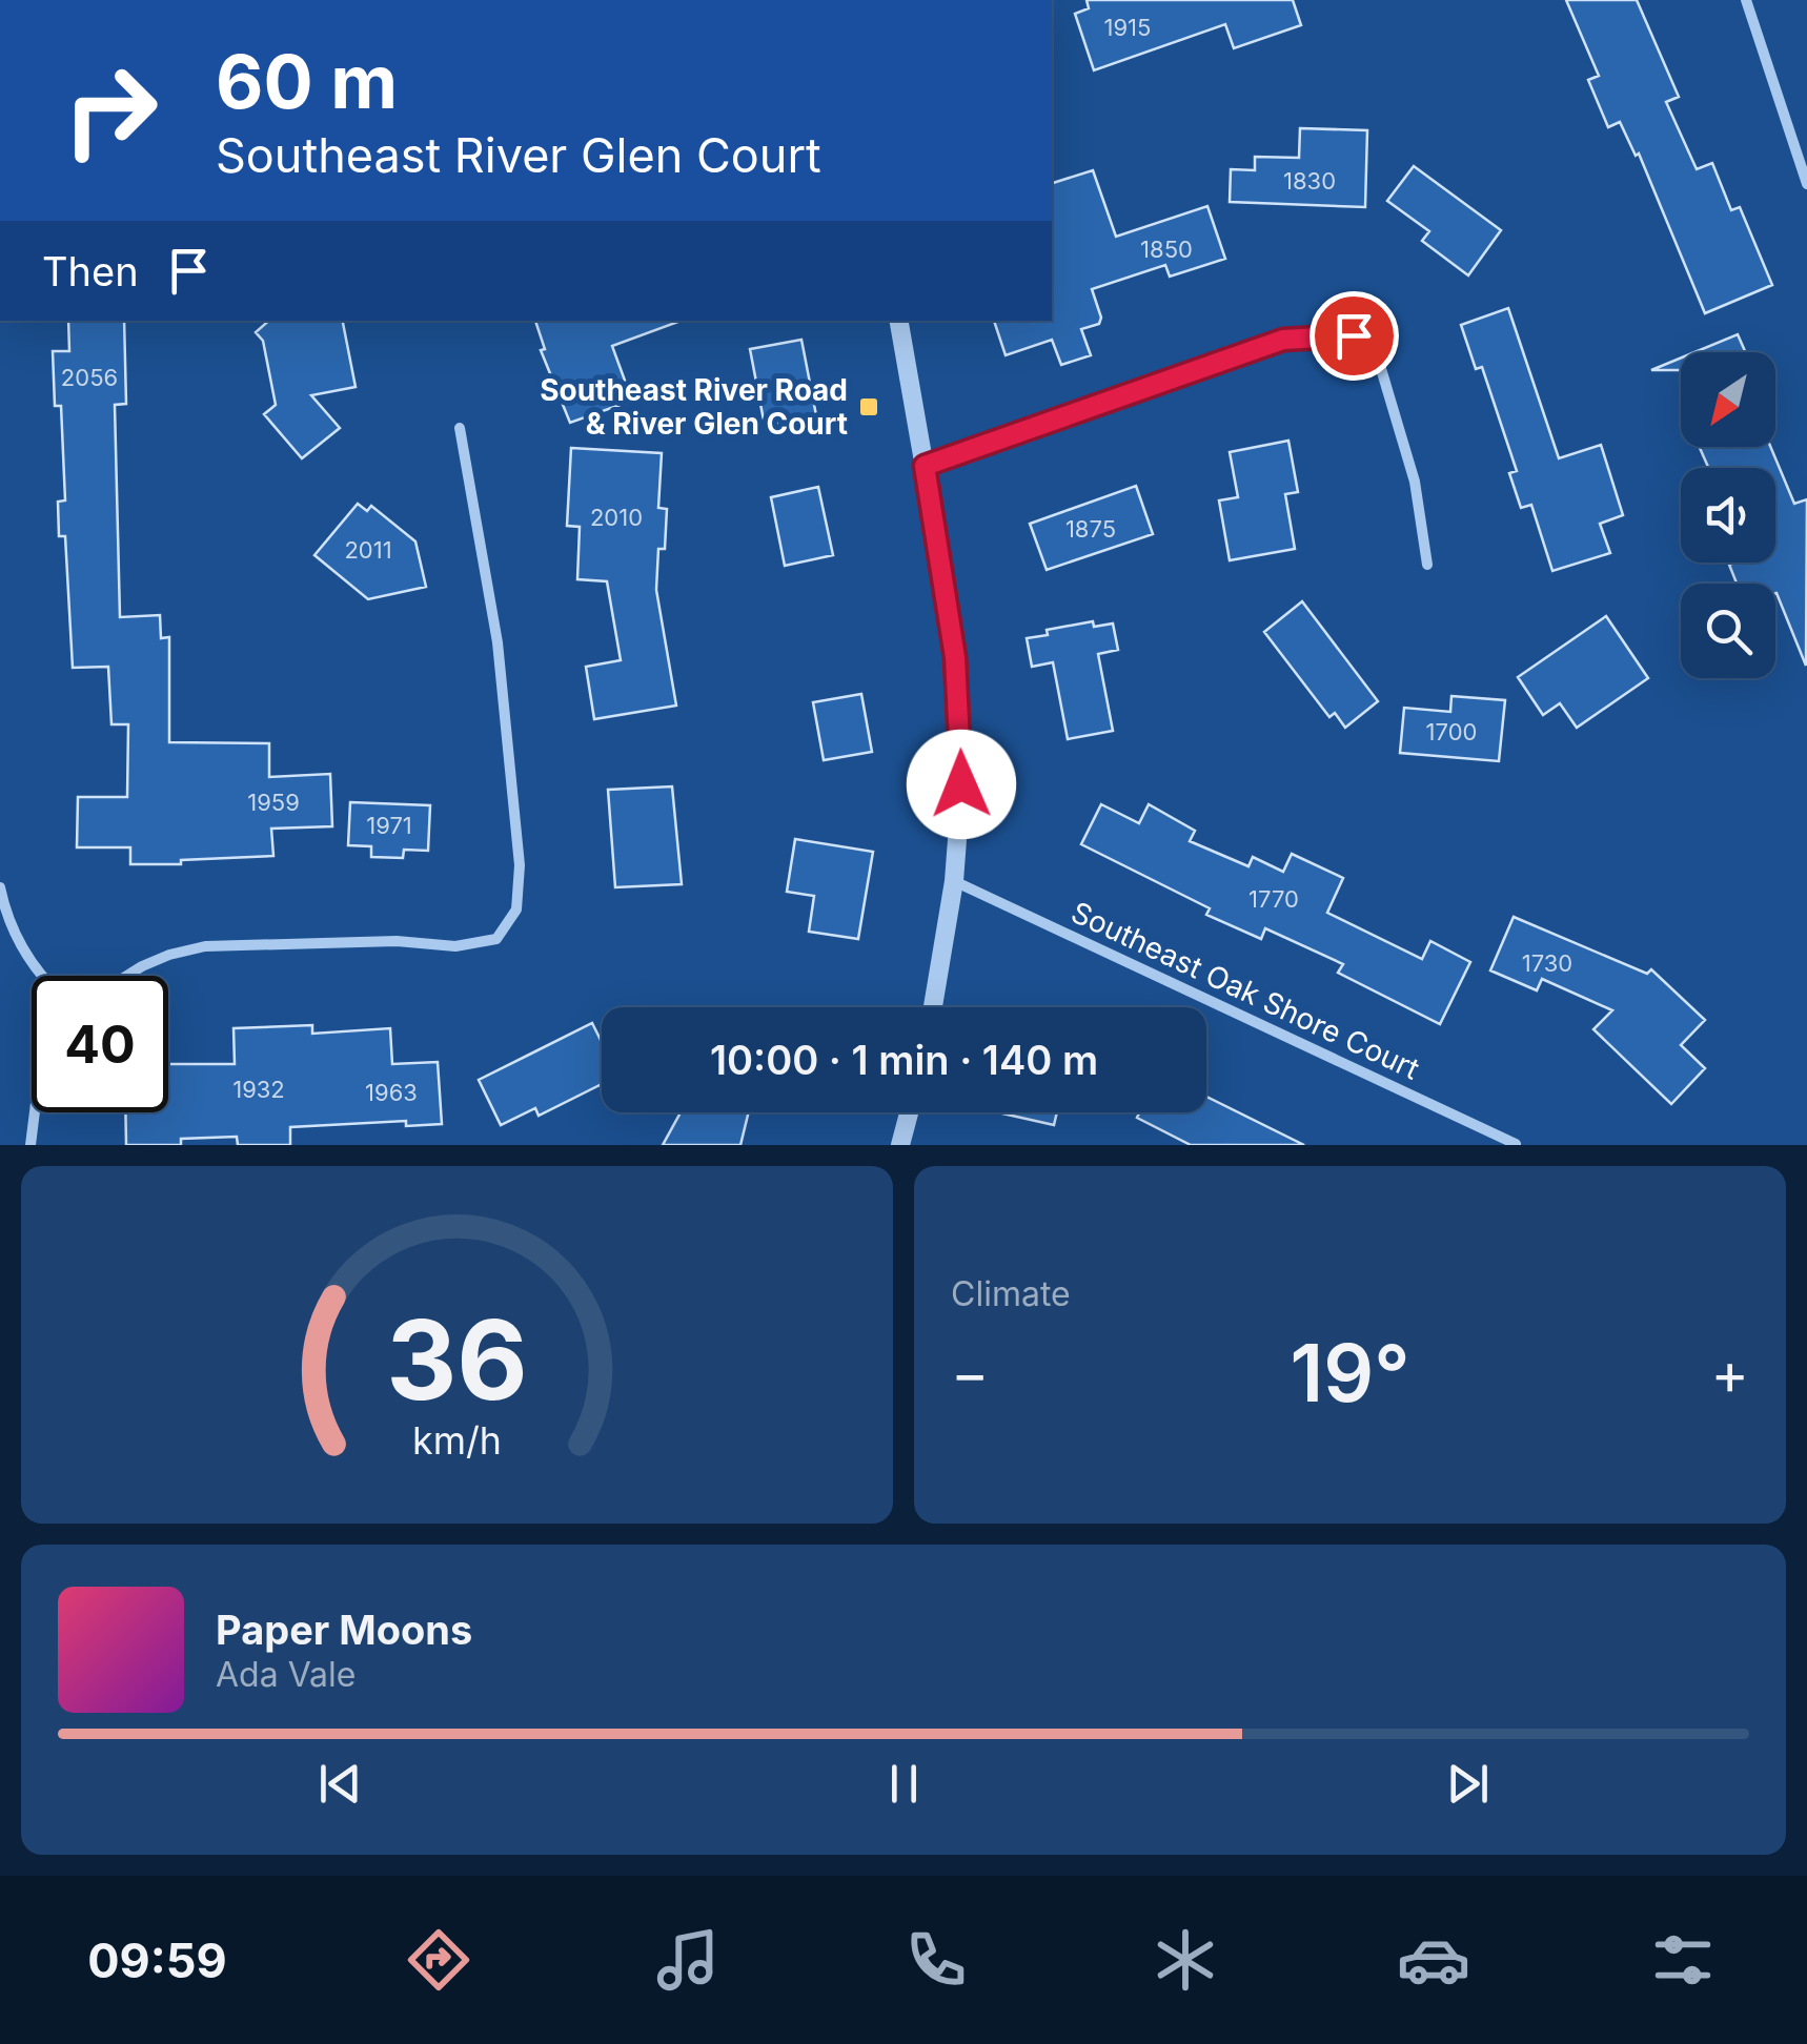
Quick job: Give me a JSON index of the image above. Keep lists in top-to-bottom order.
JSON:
{
  "streets": {
    "street": ["Southeast Oak Shore Court"]
  },
  "places": {
    "transit": ["Southeast River Road & River Glen Court"]
  },
  "house_numbers": [
    "1915",
    "1830",
    "1850",
    "2056",
    "2010",
    "1875",
    "2011",
    "1700",
    "1959",
    "1971",
    "1770",
    "1730",
    "1932",
    "1963"
  ],
  "north": "bottom left",
  "page": {
    "turn": ["60 m", "Southeast River Glen Court"],
    "then": "Then",
    "limit": "40",
    "trip": "10:00 · 1 min · 140 m",
    "tile": "Climate",
    "heat": ["−", "19°", "+"],
    "song": ["Paper Moons", "Ada Vale"],
    "tabs": "09:59",
    "gauge": ["36", "km/h"]
  }
}
